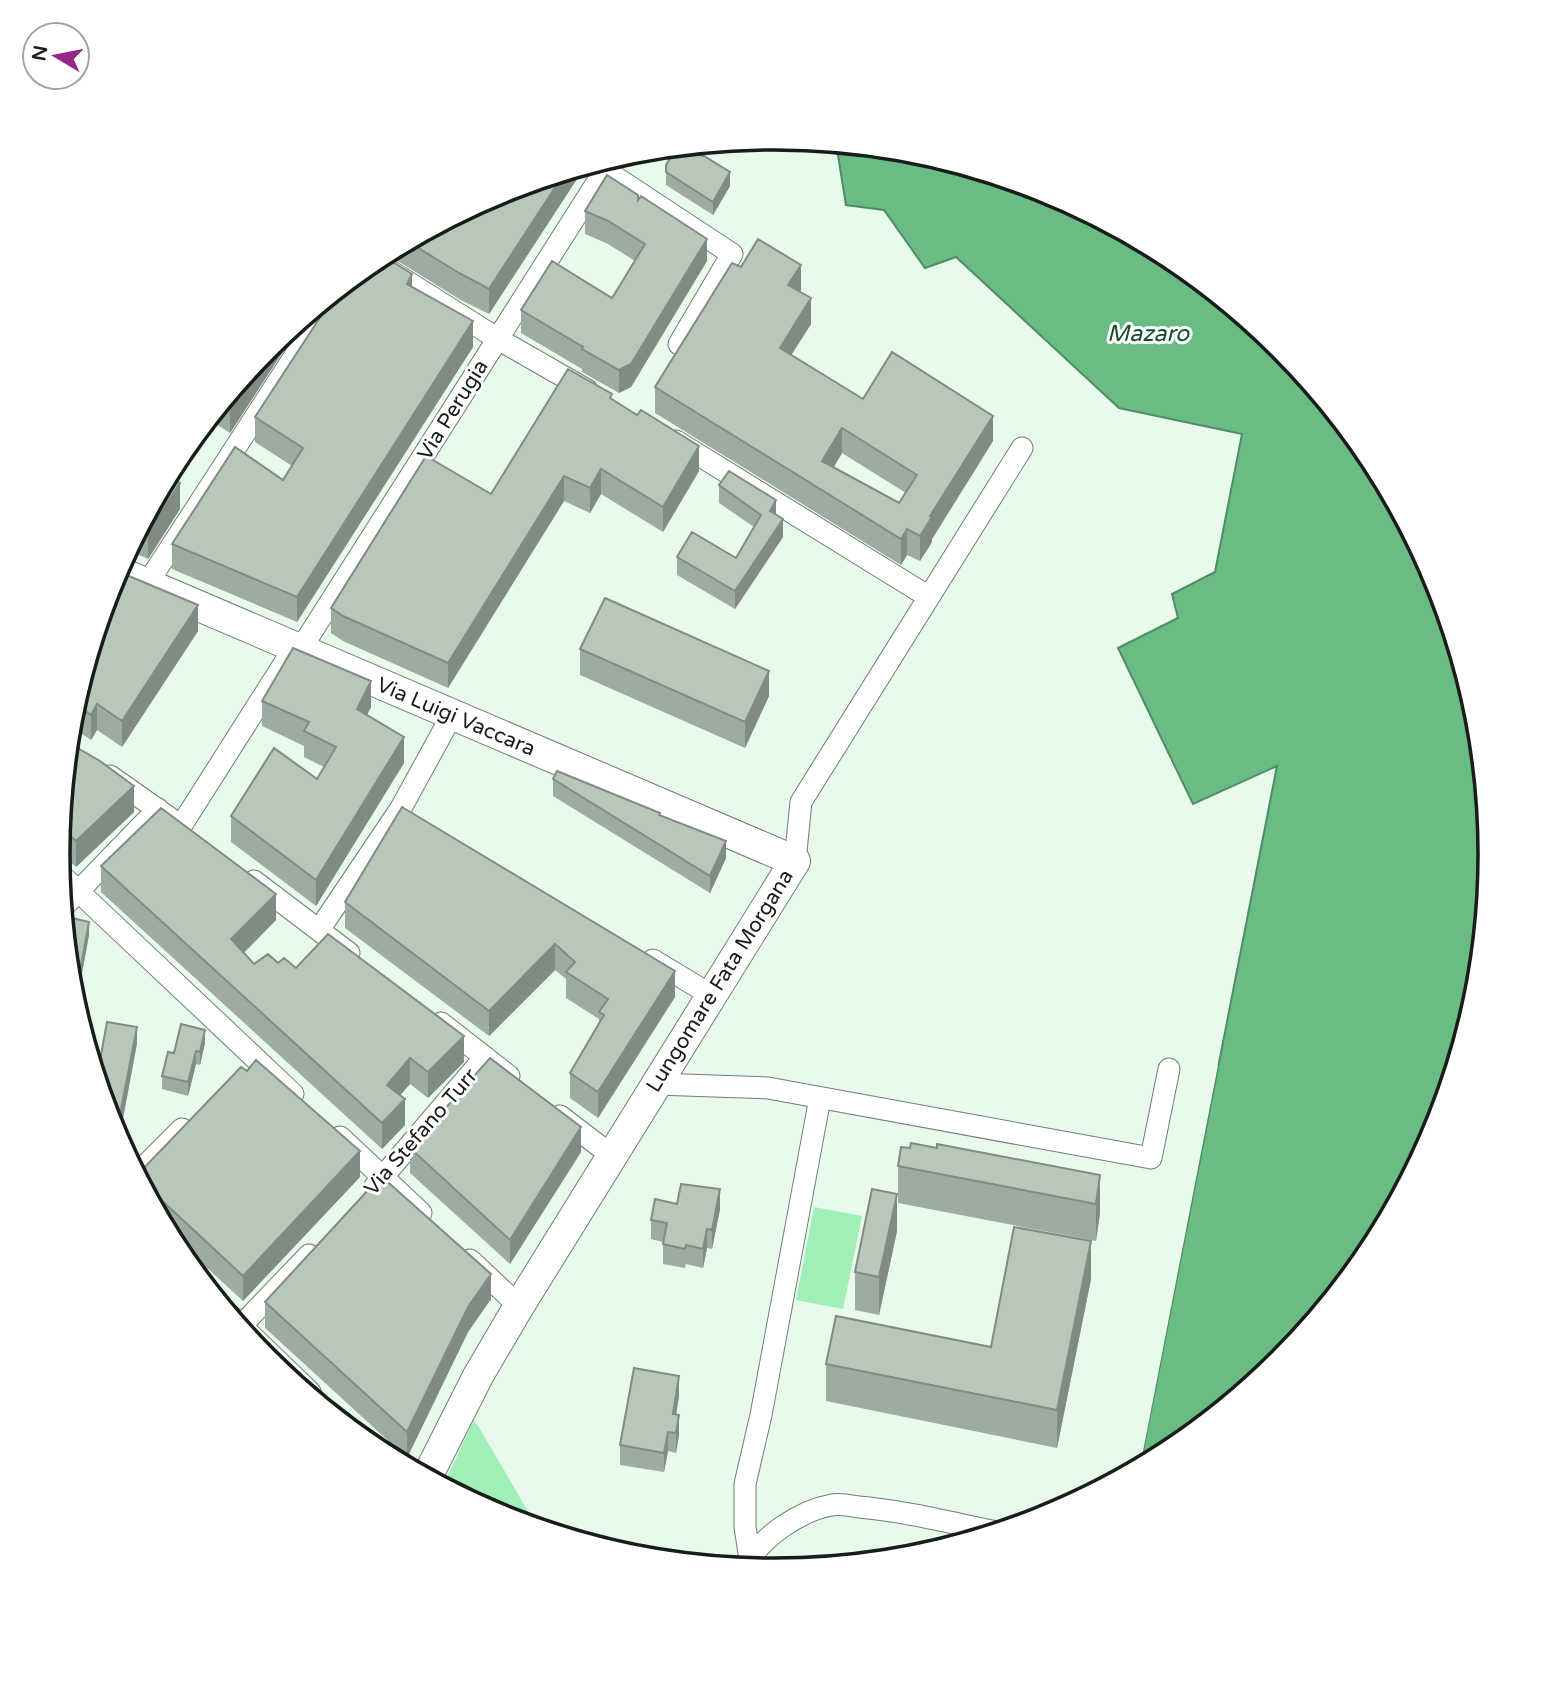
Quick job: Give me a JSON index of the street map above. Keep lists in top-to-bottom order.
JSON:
{
  "streets": {
    "main road": ["Via Luigi Vaccara", "Lungomare Fata Morgana"],
    "street": ["Via Perugia", "Via Stefano Turr"]
  },
  "crossings": [
    ["Via Perugia", "Via Luigi Vaccara"],
    ["Via Luigi Vaccara", "Lungomare Fata Morgana"]
  ],
  "water": ["Mazaro"],
  "north": "left"
}
